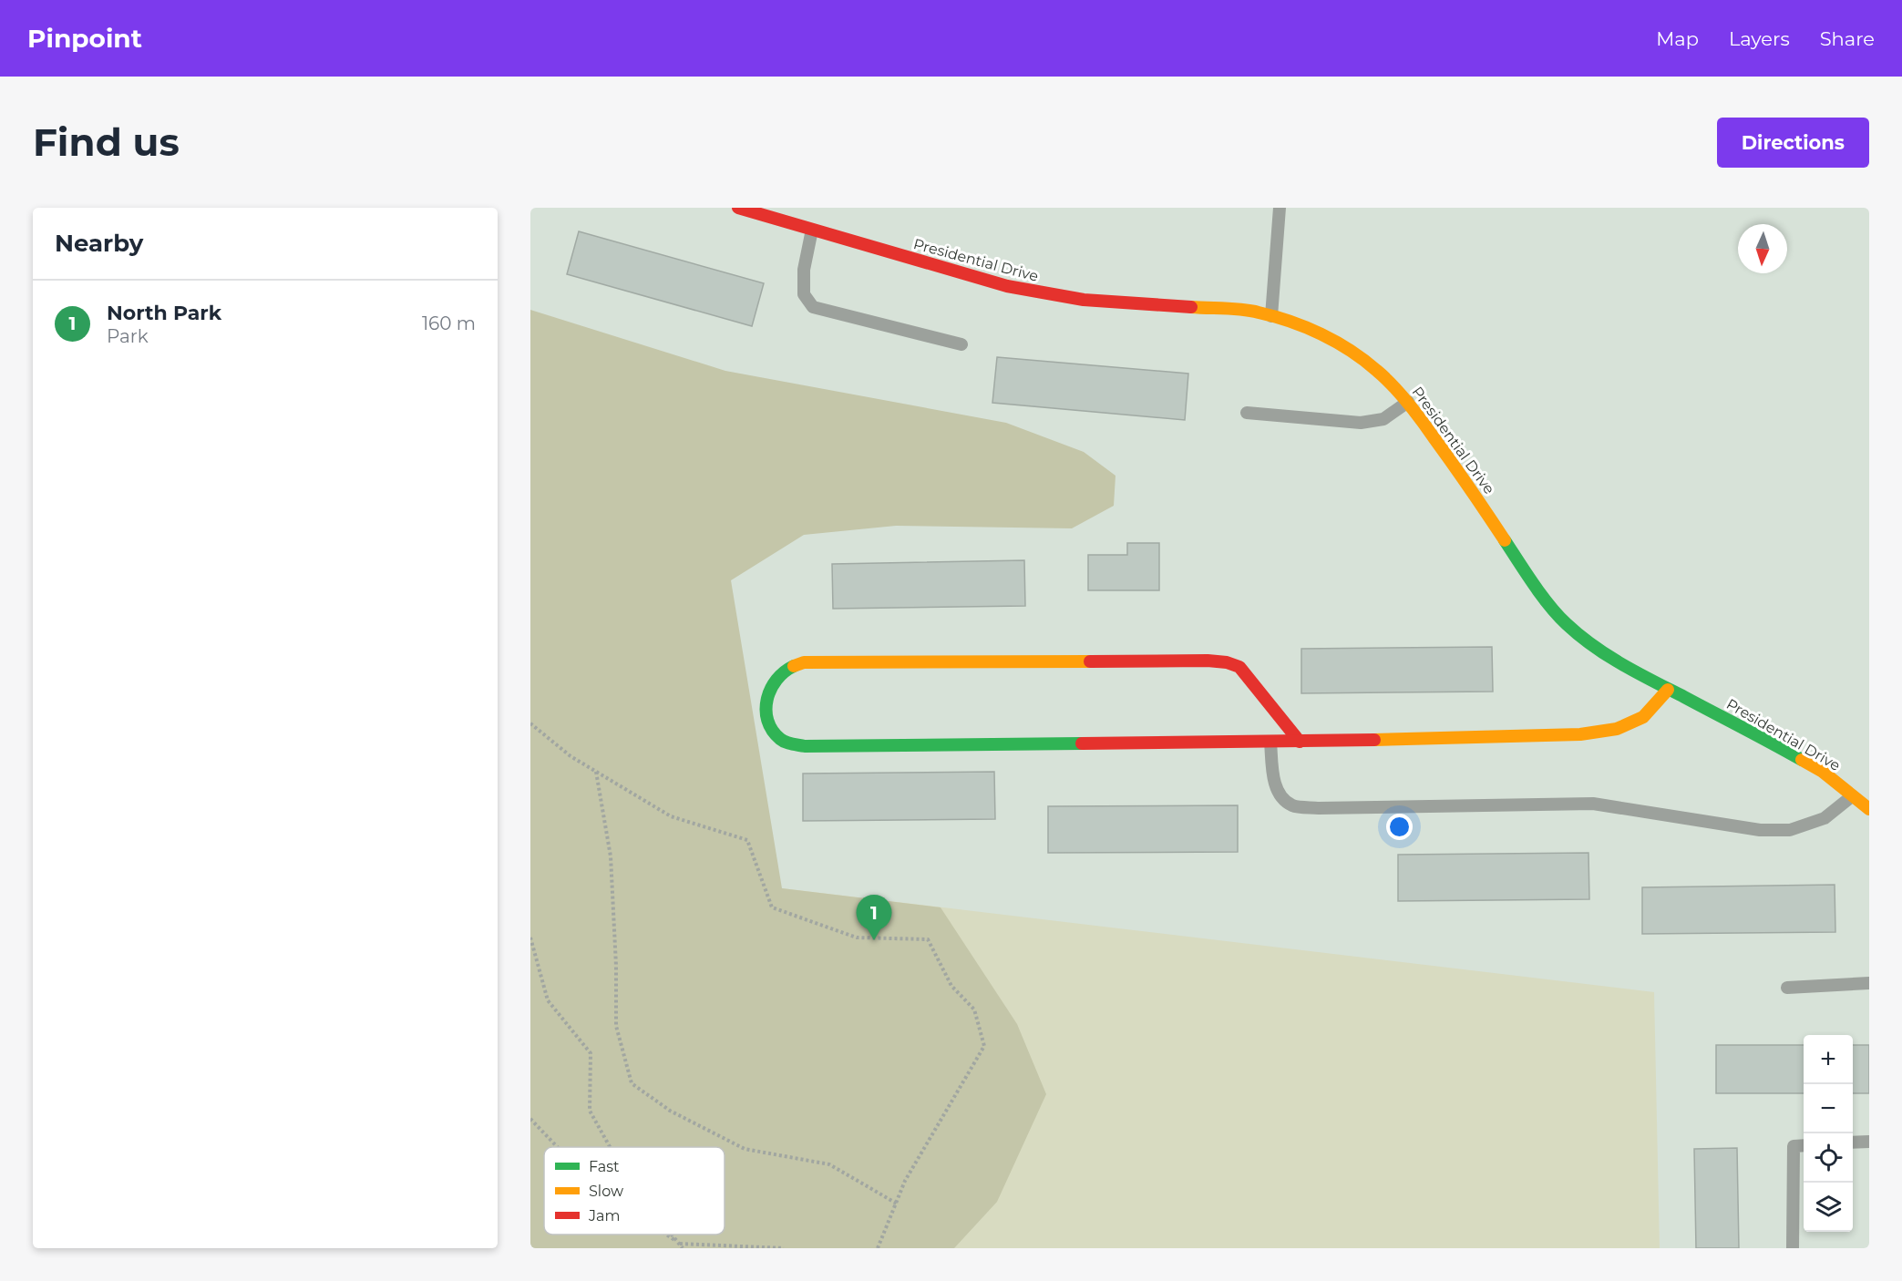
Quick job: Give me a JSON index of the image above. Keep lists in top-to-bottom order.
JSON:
{
  "streets": {
    "street": ["Presidential Drive"]
  },
  "legend": ["Fast", "Slow", "Jam"],
  "north": "bottom",
  "page": {
    "header": "Pinpoint",
    "nav": ["Map", "Layers", "Share"],
    "buttons": "Directions",
    "title": "Find us",
    "heading": "Nearby",
    "list": [
      {
        "mark": "1",
        "name": "North Park",
        "note": "Park",
        "value": "160 m"
      }
    ],
    "pins": "1",
    "map_buttons": ["+", "−"]
  }
}
